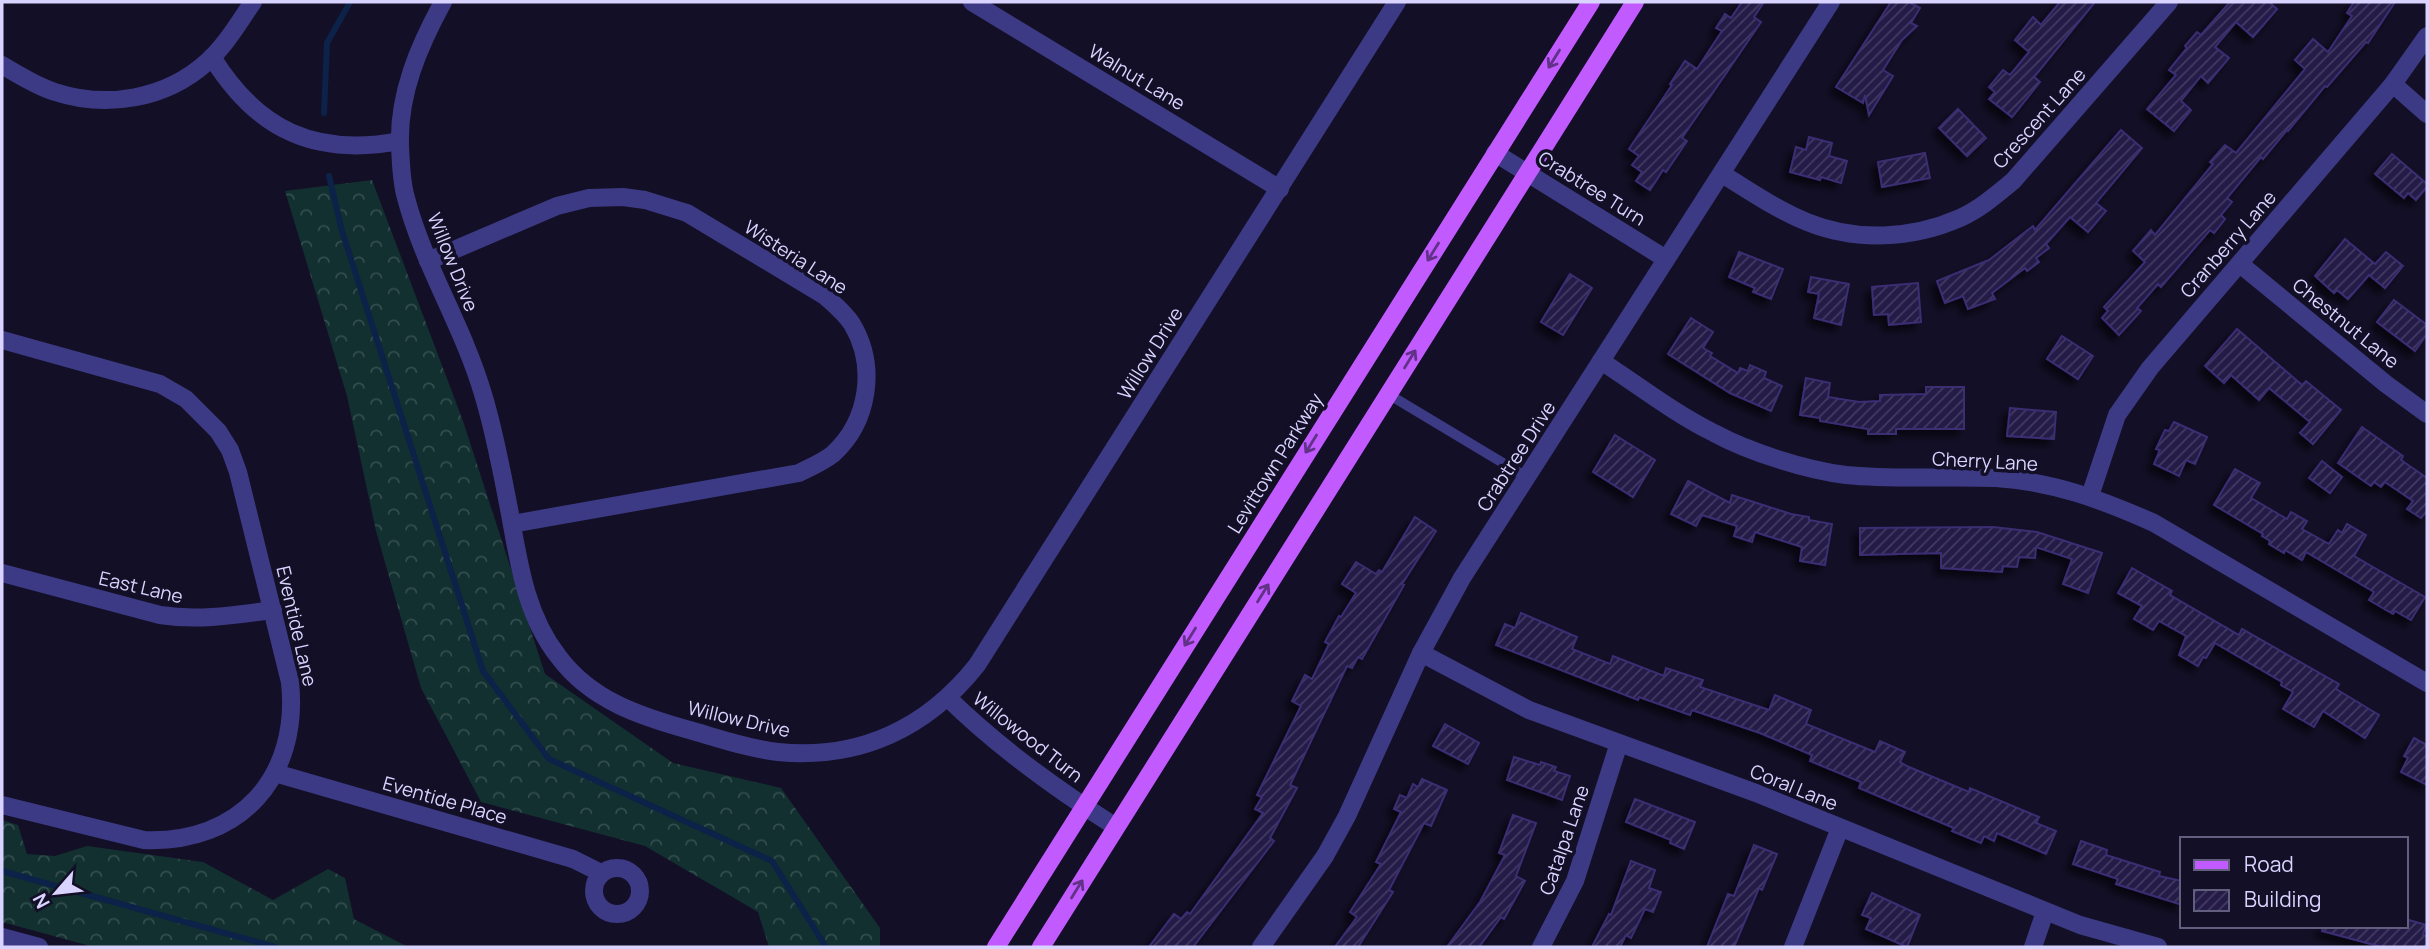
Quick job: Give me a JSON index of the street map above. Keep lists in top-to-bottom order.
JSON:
{
  "streets": {
    "main road": ["Levittown Parkway"],
    "street": [
      "Walnut Lane",
      "Crescent Lane",
      "Crabtree Turn",
      "Cranberry Lane",
      "Wisteria Lane",
      "Willow Drive",
      "Chestnut Lane",
      "Crabtree Drive",
      "Cherry Lane",
      "East Lane",
      "Eventide Lane",
      "Willowood Turn",
      "Coral Lane",
      "Eventide Place",
      "Catalpa Lane"
    ]
  },
  "crossings": [
    ["Walnut Lane", "Willow Drive"],
    ["Crescent Lane", "Crabtree Drive"],
    ["Crabtree Turn", "Crabtree Drive"],
    ["Crabtree Turn", "Levittown Parkway"],
    ["Cranberry Lane", "Chestnut Lane"],
    ["Cranberry Lane", "Cherry Lane"],
    ["Wisteria Lane", "Willow Drive"],
    ["Willow Drive", "Willowood Turn"],
    ["Crabtree Drive", "Cherry Lane"],
    ["Crabtree Drive", "Coral Lane"],
    ["Levittown Parkway", "Willowood Turn"],
    ["East Lane", "Eventide Lane"],
    ["Eventide Lane", "Eventide Place"],
    ["Coral Lane", "Catalpa Lane"]
  ],
  "legend": ["Road", "Building"],
  "north": "bottom left"
}
